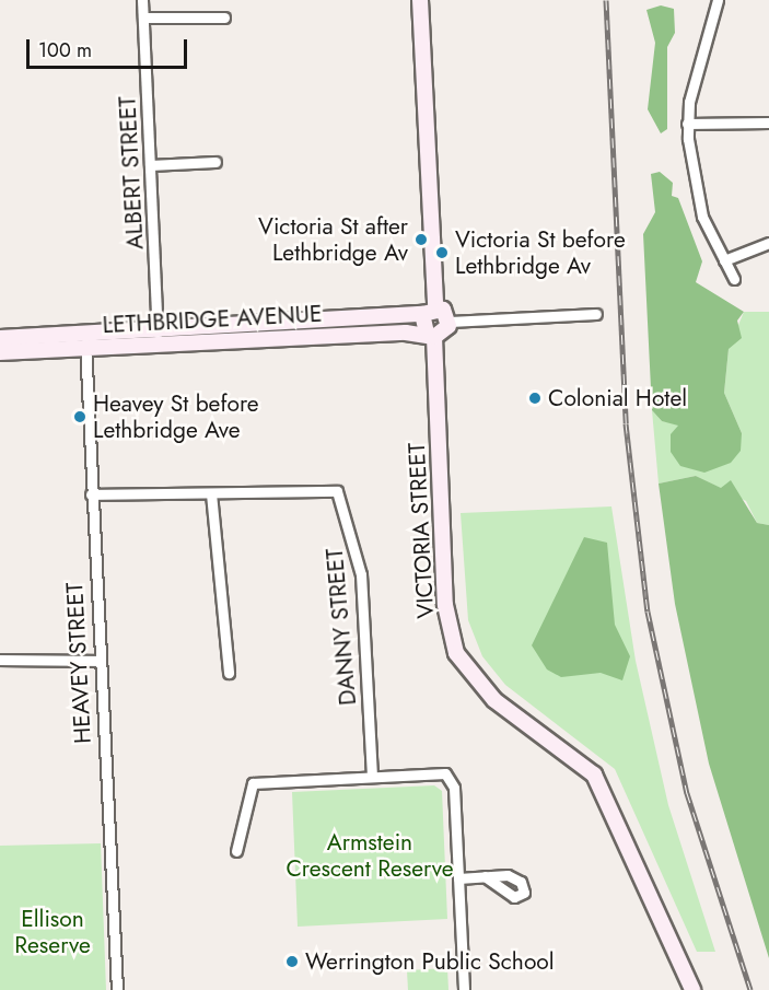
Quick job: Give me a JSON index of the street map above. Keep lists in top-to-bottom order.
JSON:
{
  "streets": {
    "street": [
      "ALBERT STREET",
      "LETHBRIDGE AVENUE",
      "VICTORIA STREET",
      "DANNY STREET",
      "HEAVEY STREET"
    ]
  },
  "crossings": [
    ["ALBERT STREET", "LETHBRIDGE AVENUE"],
    ["LETHBRIDGE AVENUE", "VICTORIA STREET"],
    ["LETHBRIDGE AVENUE", "HEAVEY STREET"],
    ["DANNY STREET", "HEAVEY STREET"]
  ],
  "parks": ["Armstein Crescent Reserve", "Ellison Reserve"],
  "places": [
    "Victoria St after Lethbridge Av",
    "Victoria St before Lethbridge Av",
    "Colonial Hotel",
    "Heavey St before Lethbridge Ave",
    "Werrington Public School"
  ],
  "scale_bar": "100 m"
}
